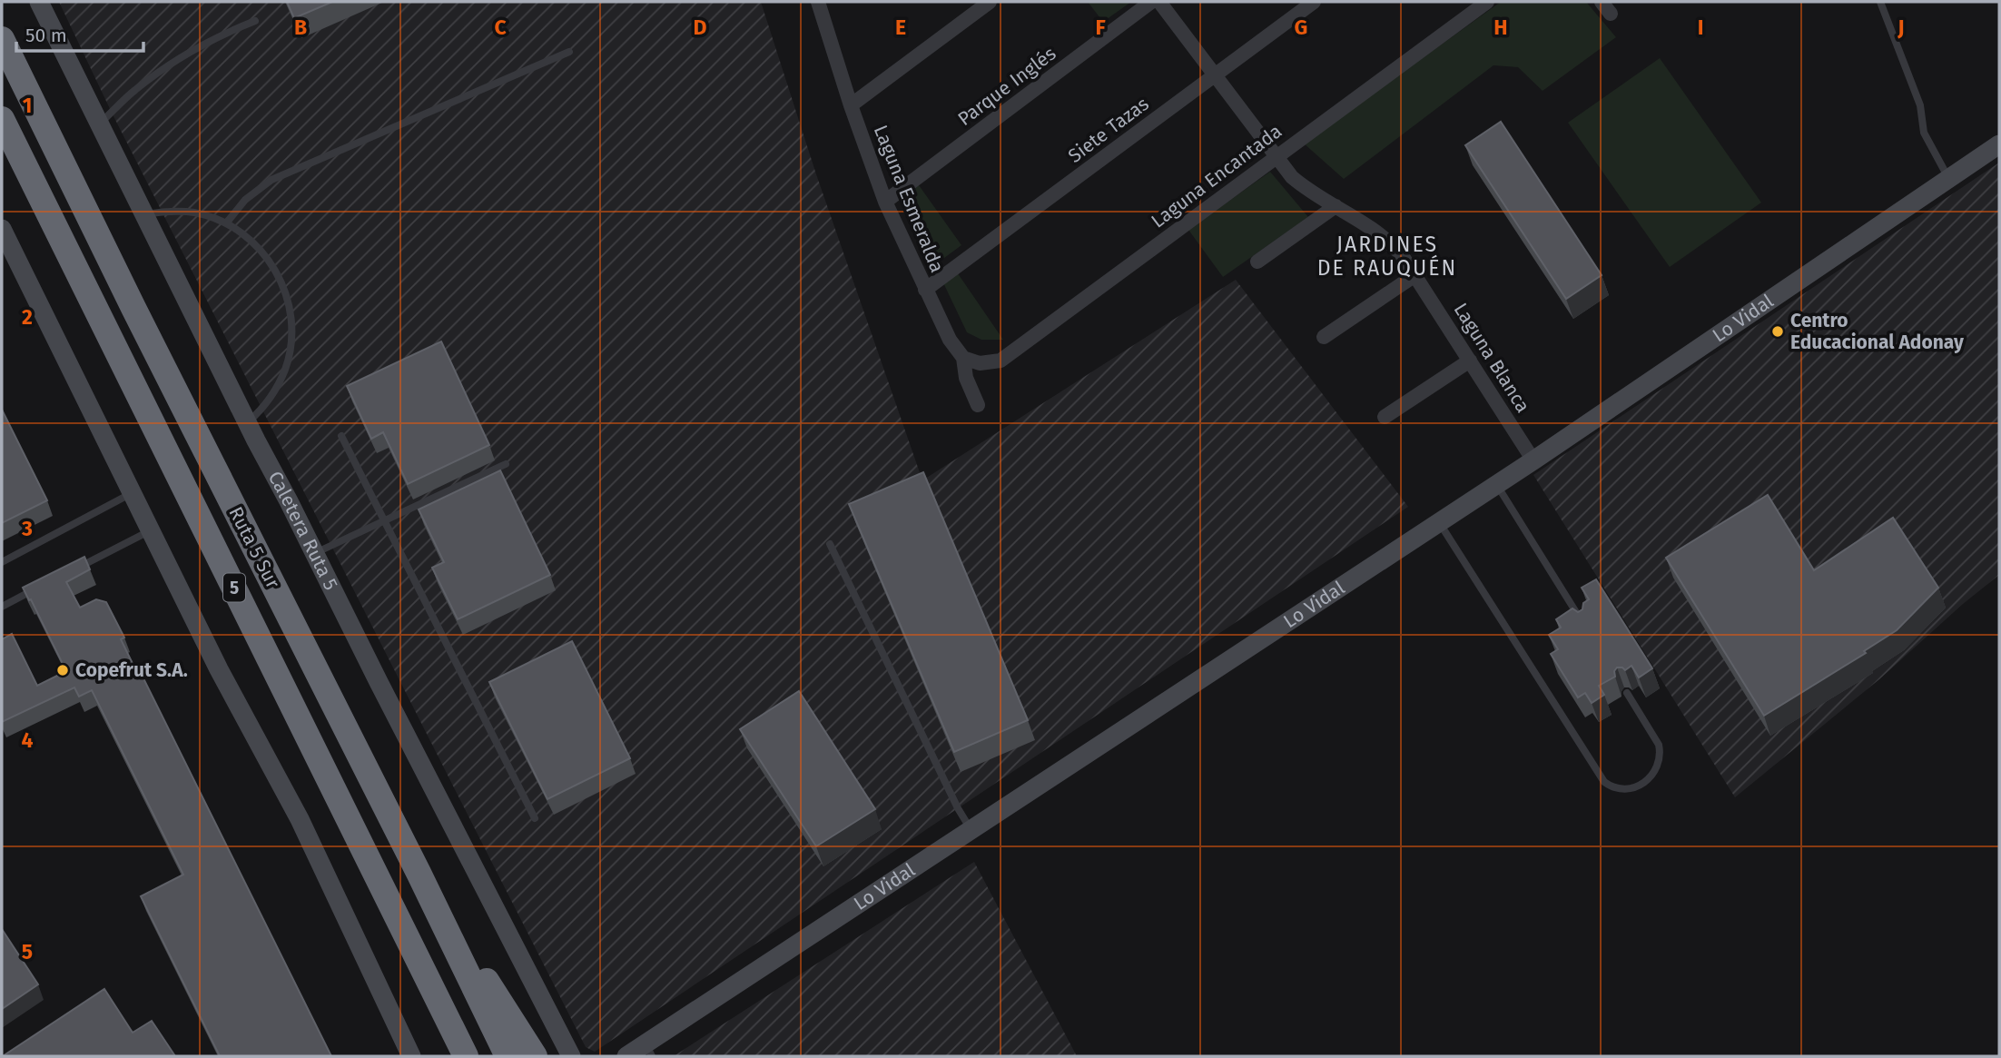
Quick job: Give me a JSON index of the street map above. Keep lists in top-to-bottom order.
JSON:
{
  "streets": {
    "highway": ["Ruta 5 Sur", "5"],
    "street": [
      "Parque Inglés",
      "Siete Tazas",
      "Laguna Encantada",
      "Laguna Esmeralda",
      "Lo Vidal",
      "Laguna Blanca",
      "Caletera Ruta 5"
    ]
  },
  "crossings": [
    ["Parque Inglés", "Laguna Esmeralda"],
    ["Siete Tazas", "Laguna Esmeralda"],
    ["Siete Tazas", "Laguna Blanca"],
    ["Laguna Encantada", "Laguna Esmeralda"],
    ["Laguna Encantada", "Laguna Blanca"],
    ["Lo Vidal", "Laguna Blanca"]
  ],
  "districts": ["JARDINES DE RAUQUÉN"],
  "places": ["Centro Educacional Adonay", "Copefrut S.A."],
  "scale_bar": "50 m",
  "grid": {
    "columns": [
      "B",
      "C",
      "D",
      "E",
      "F",
      "G",
      "H",
      "I",
      "J"
    ],
    "rows": [
      "1",
      "2",
      "3",
      "4",
      "5"
    ]
  }
}
